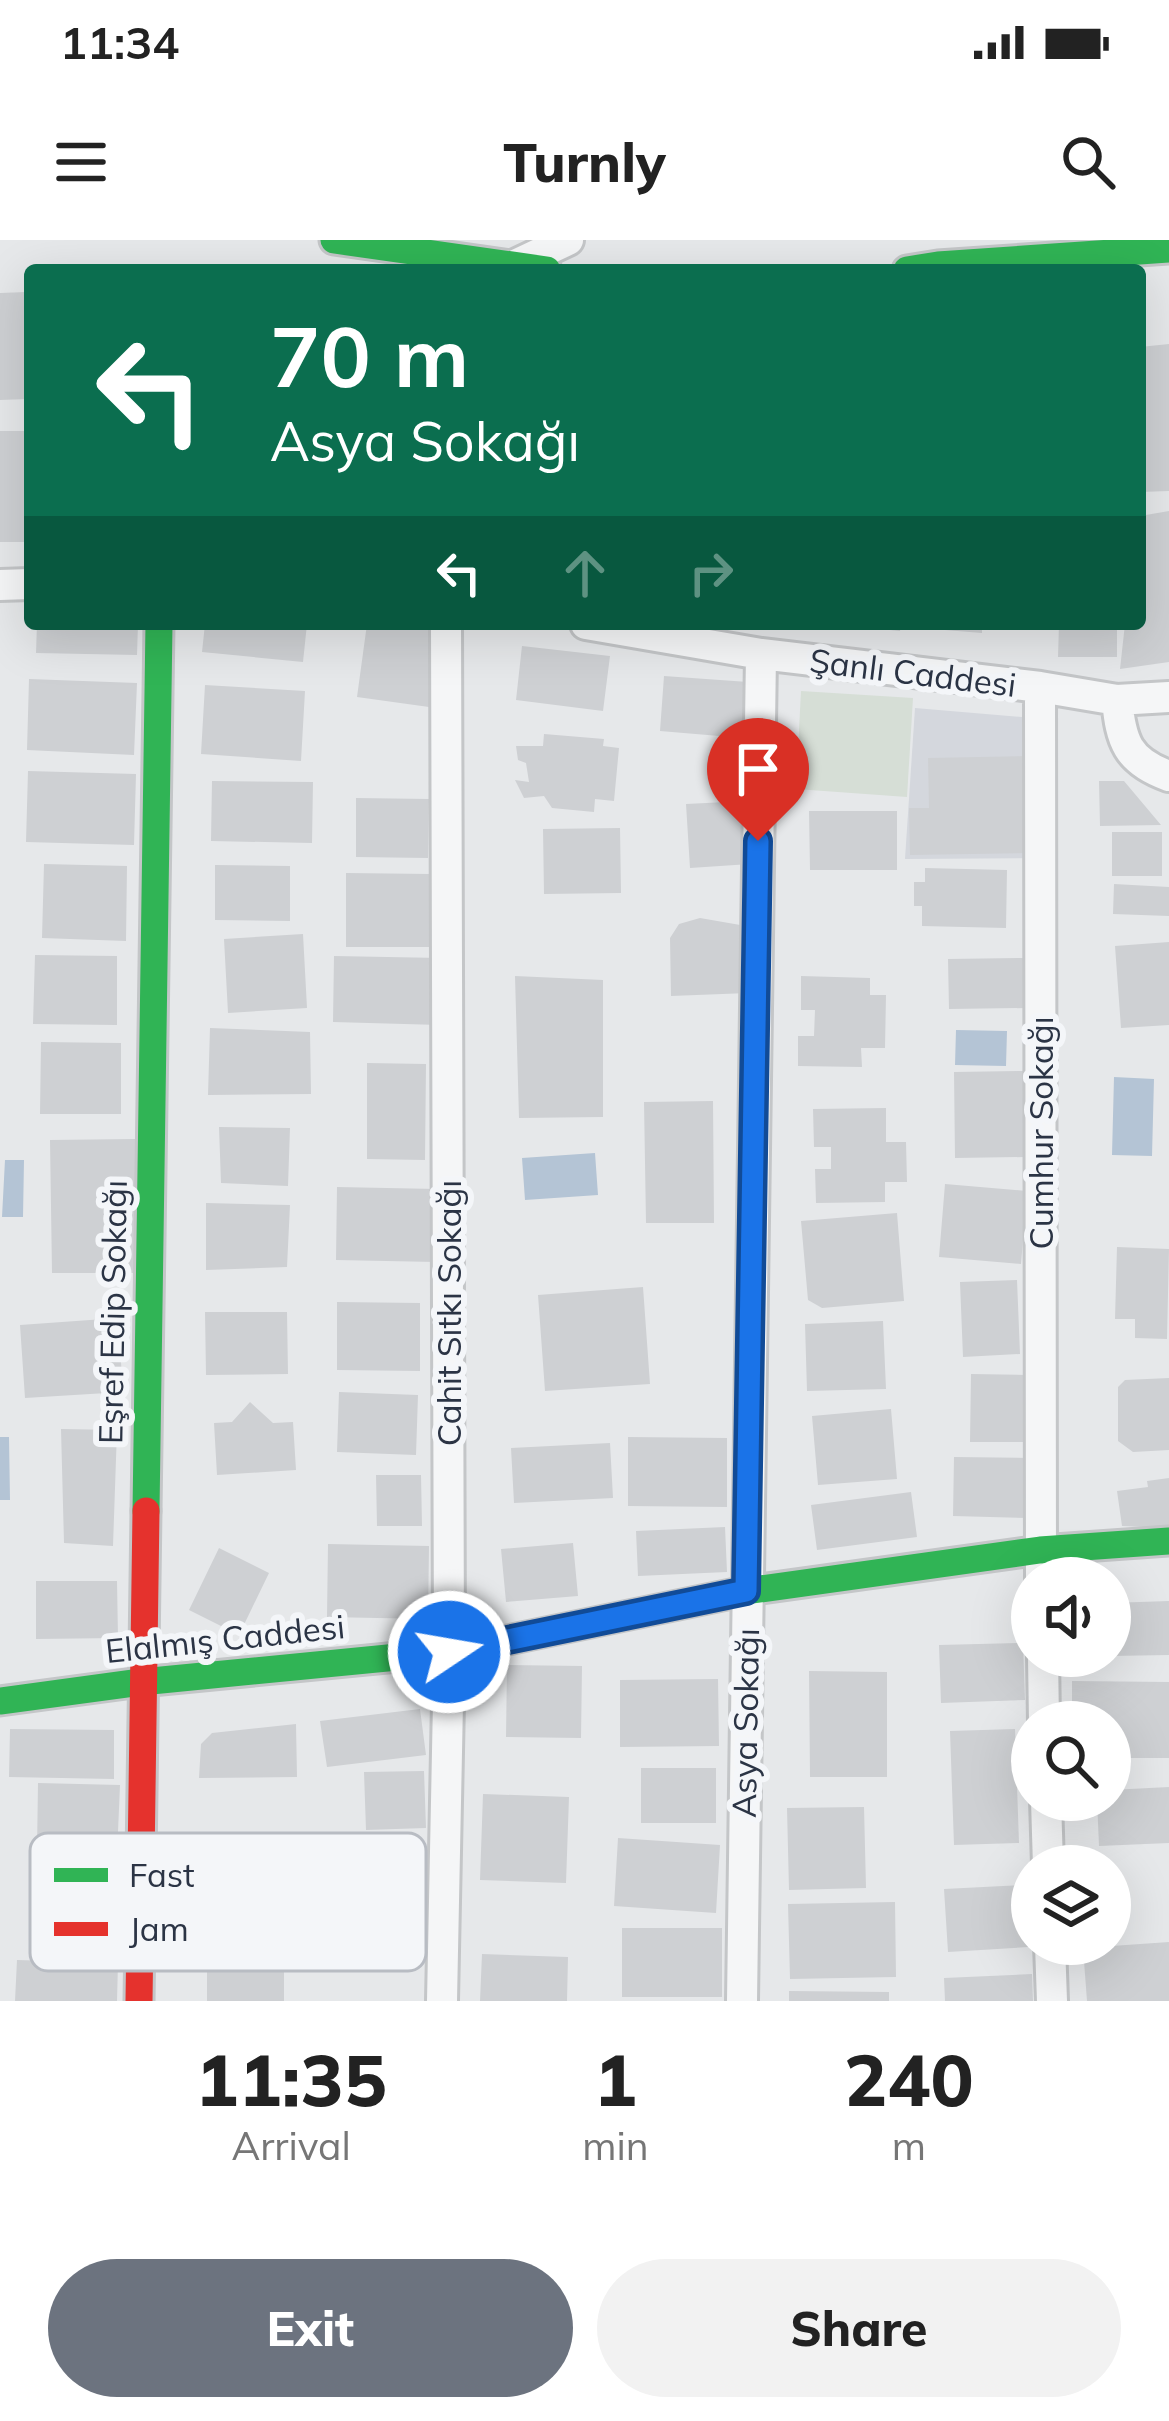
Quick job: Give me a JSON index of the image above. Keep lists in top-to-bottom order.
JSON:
{
  "streets": {
    "street": [
      "Şanlı Caddesi",
      "Cumhur Sokağı",
      "Eşref Edip Sokağı",
      "Cahit Sıtkı Sokağı",
      "Elalmış Caddesi",
      "Asya Sokağı"
    ]
  },
  "crossings": [
    ["Şanlı Caddesi", "Cumhur Sokağı"],
    ["Şanlı Caddesi", "Asya Sokağı"],
    ["Eşref Edip Sokağı", "Elalmış Caddesi"],
    ["Cahit Sıtkı Sokağı", "Elalmış Caddesi"],
    ["Elalmış Caddesi", "Asya Sokağı"]
  ],
  "legend": ["Fast", "Jam"],
  "page": {
    "status": "11:34",
    "header": "Turnly",
    "turn": ["70 m", "Asya Sokağı"],
    "eta": [
      "11:35",
      "Arrival",
      "1",
      "min",
      "240",
      "m"
    ],
    "buttons": ["Exit", "Share"]
  }
}
